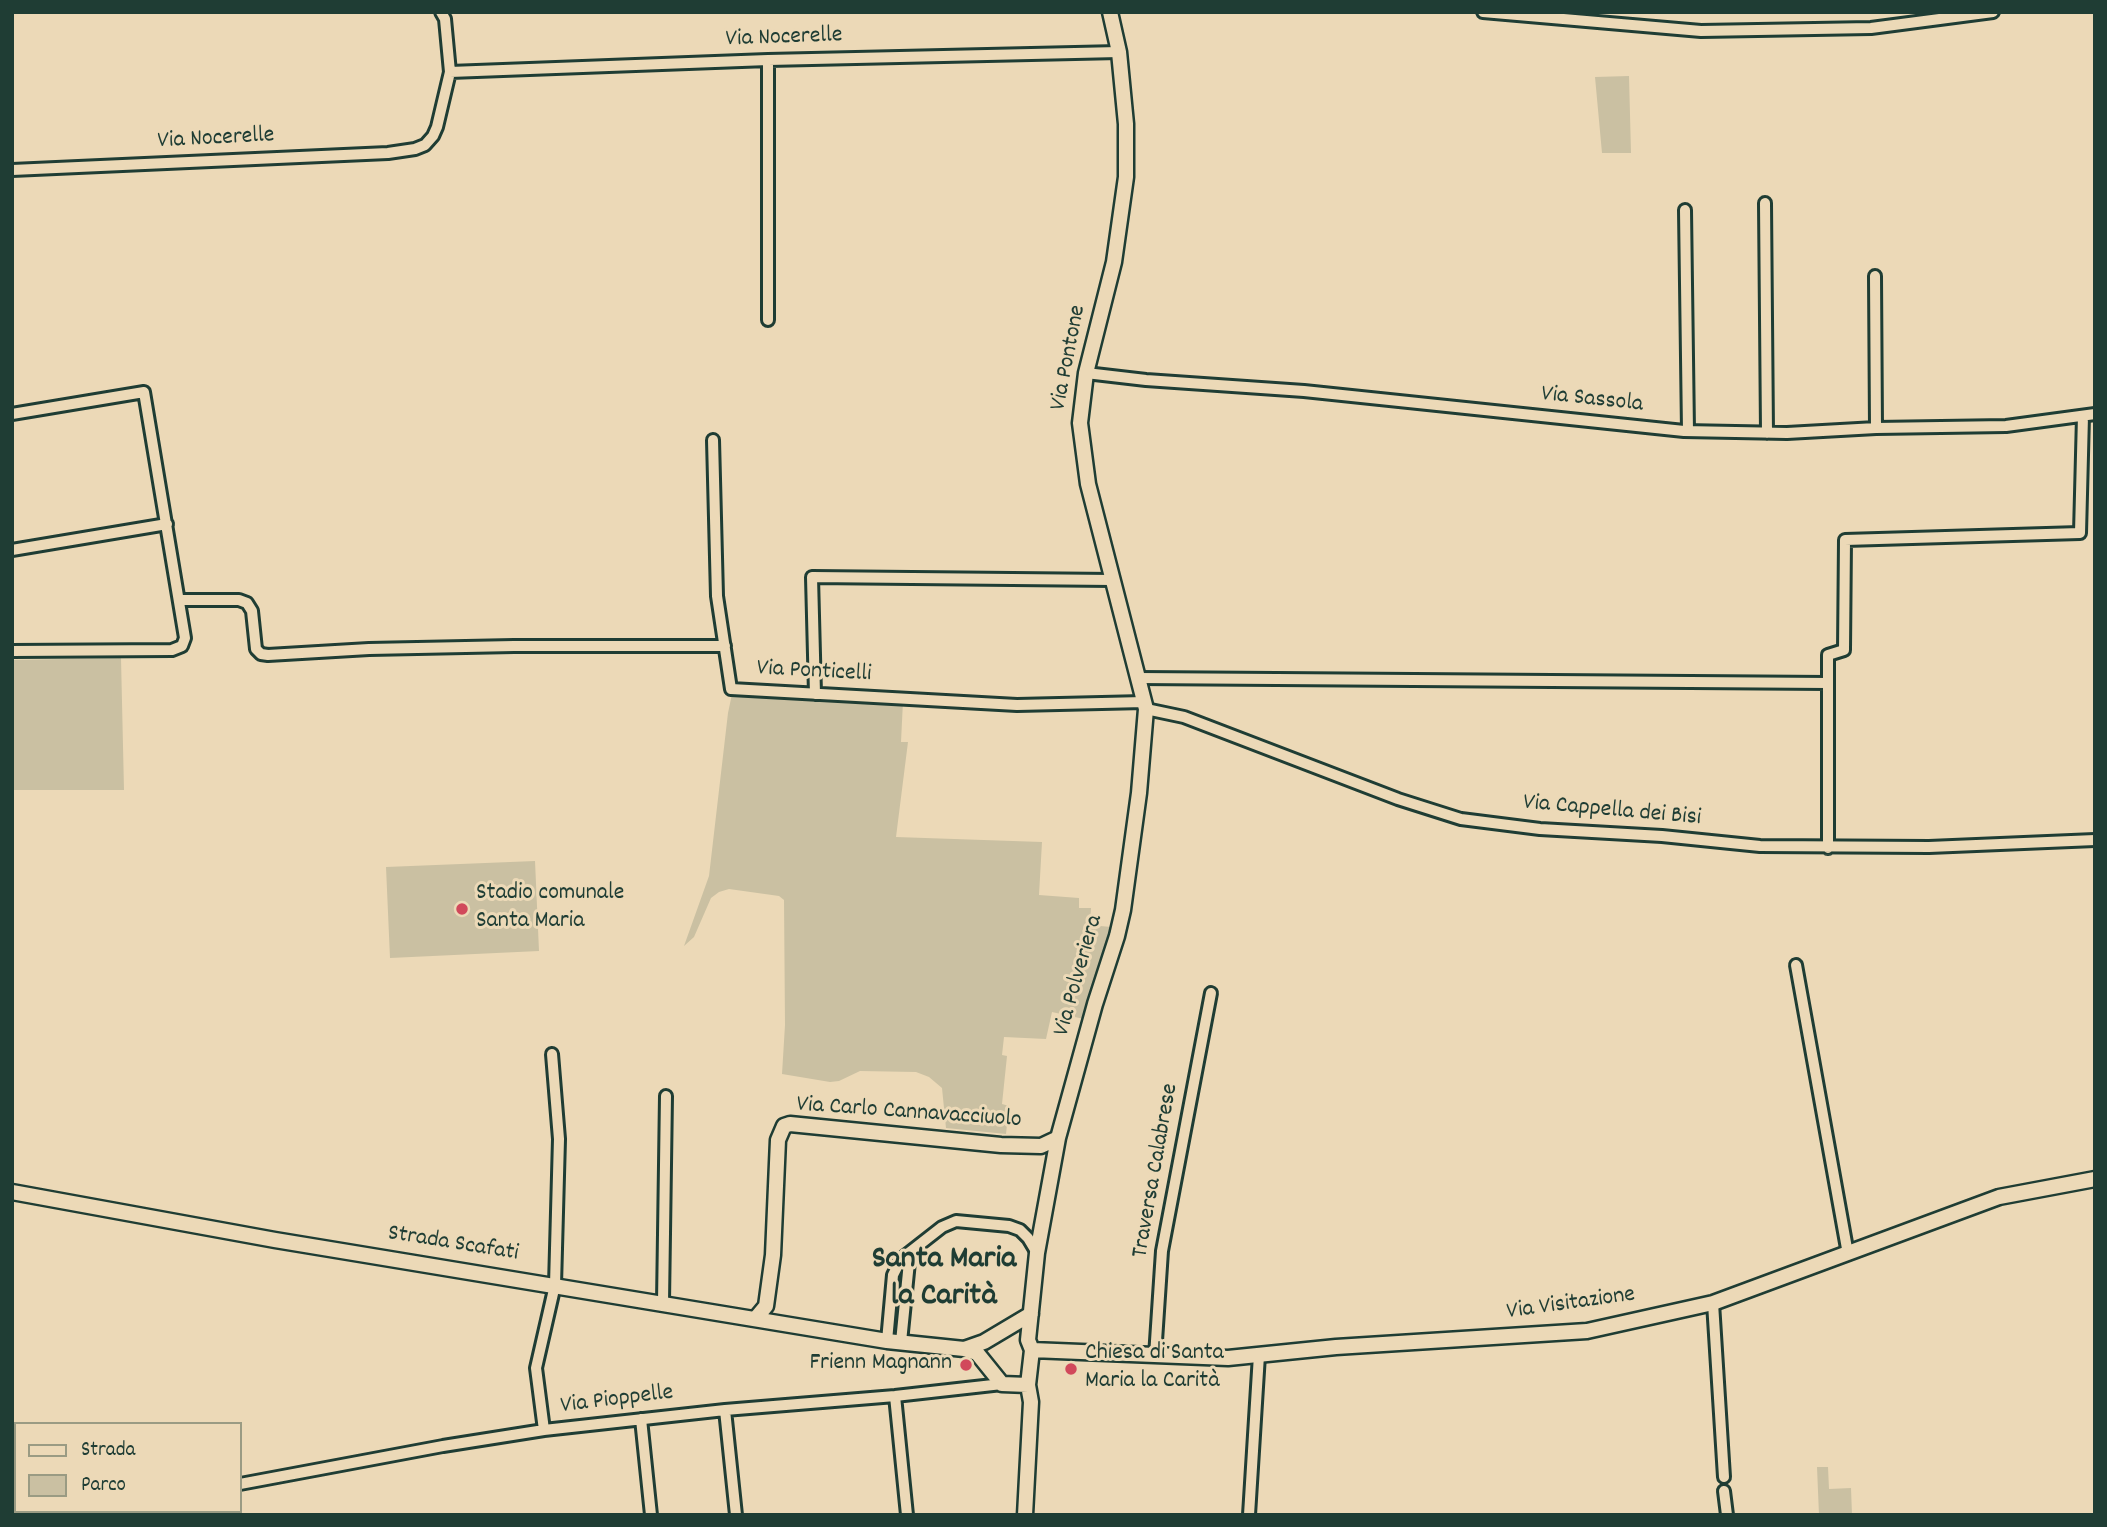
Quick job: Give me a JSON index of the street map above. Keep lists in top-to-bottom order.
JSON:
{
  "streets": {
    "street": [
      "Via Nocerelle",
      "Via Pontone",
      "Via Sassola",
      "Via Ponticelli",
      "Via Cappella dei Bisi",
      "Via Polveriera",
      "Via Carlo Cannavacciuolo",
      "Traversa Calabrese",
      "Strada Scafati",
      "Via Visitazione",
      "Via Pioppelle"
    ]
  },
  "crossings": [
    ["Via Nocerelle", "Via Pontone"],
    ["Via Pontone", "Via Sassola"],
    ["Via Pontone", "Via Ponticelli"],
    ["Via Pontone", "Via Cappella dei Bisi"],
    ["Via Pontone", "Via Polveriera"],
    ["Via Ponticelli", "Via Cappella dei Bisi"],
    ["Via Ponticelli", "Via Polveriera"],
    ["Via Cappella dei Bisi", "Via Polveriera"],
    ["Via Polveriera", "Via Carlo Cannavacciuolo"],
    ["Via Polveriera", "Strada Scafati"],
    ["Via Carlo Cannavacciuolo", "Strada Scafati"],
    ["Traversa Calabrese", "Via Visitazione"]
  ],
  "districts": ["Santa Maria la Carità"],
  "places": ["Stadio comunale Santa Maria", "Frienn Magnann", "Chiesa di Santa Maria la Carità"],
  "legend": ["Strada", "Parco"]
}
